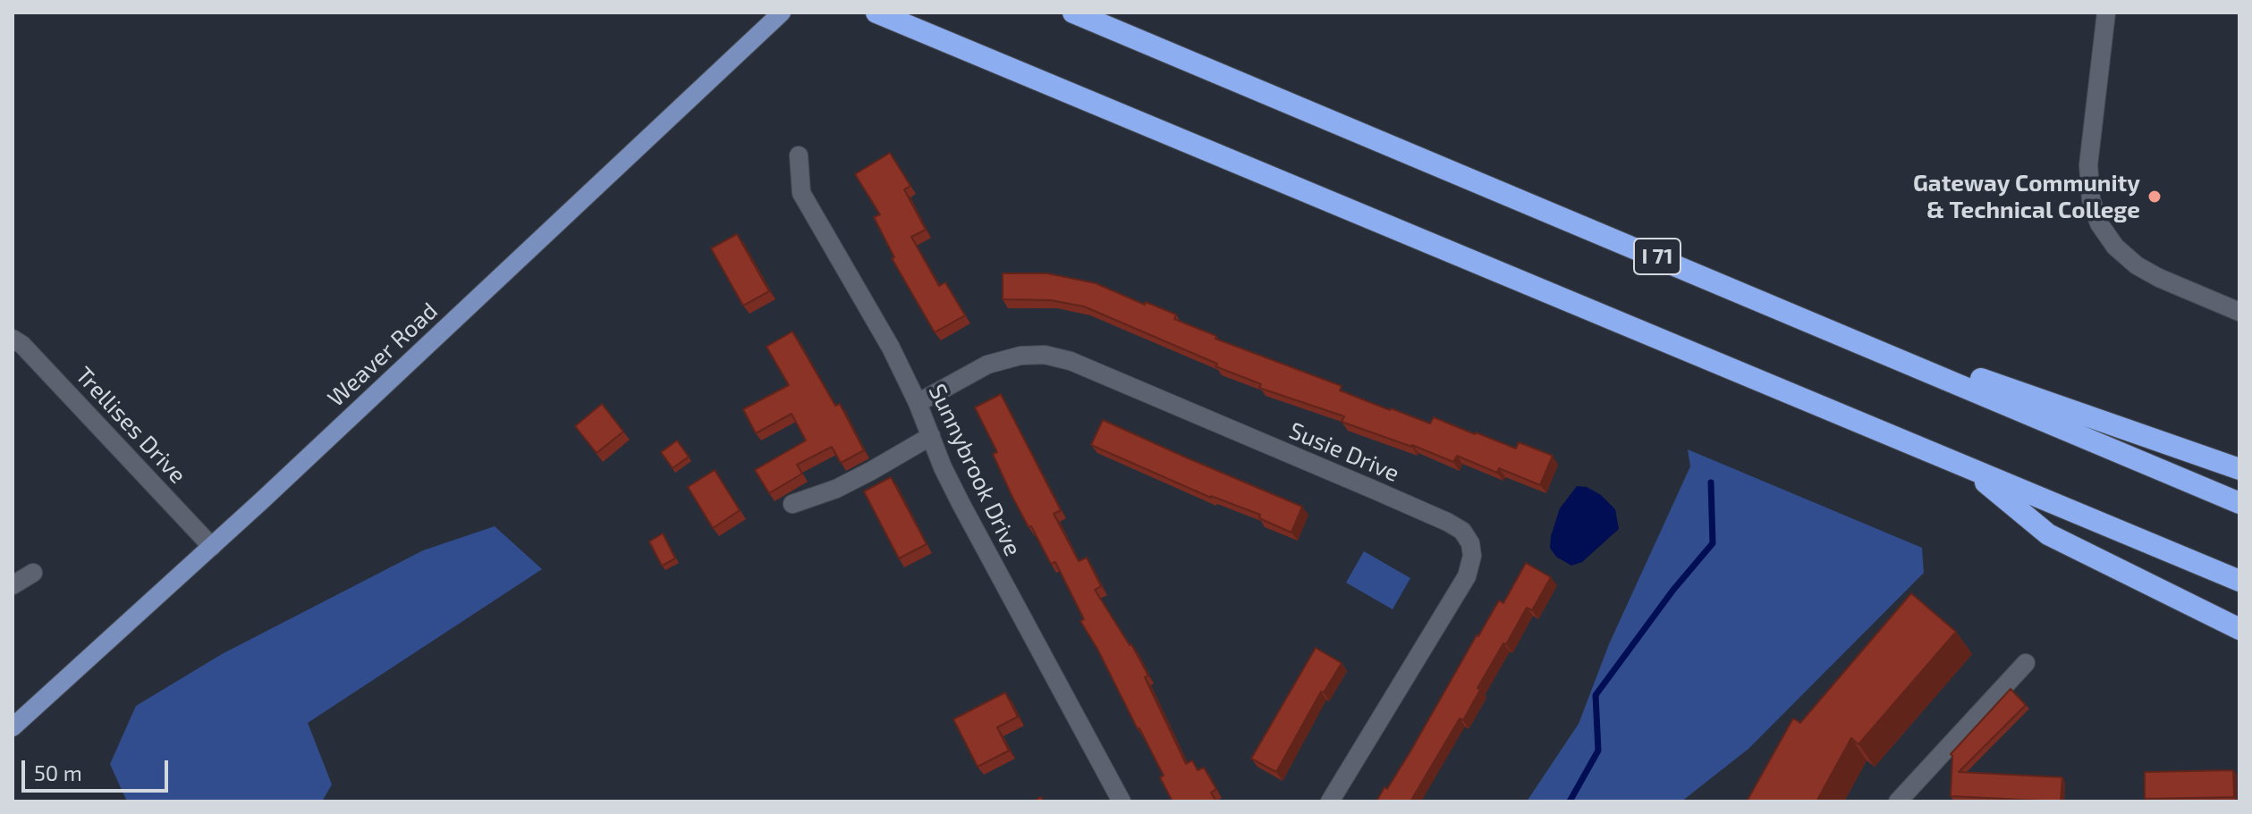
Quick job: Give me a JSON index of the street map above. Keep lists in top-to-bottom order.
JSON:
{
  "streets": {
    "highway": ["I 71"],
    "main road": ["Weaver Road"],
    "street": ["Trellises Drive", "Susie Drive", "Sunnybrook Drive"]
  },
  "crossings": [
    ["Weaver Road", "Trellises Drive"],
    ["Susie Drive", "Sunnybrook Drive"]
  ],
  "places": ["Gateway Community & Technical College"],
  "scale_bar": "50 m"
}
